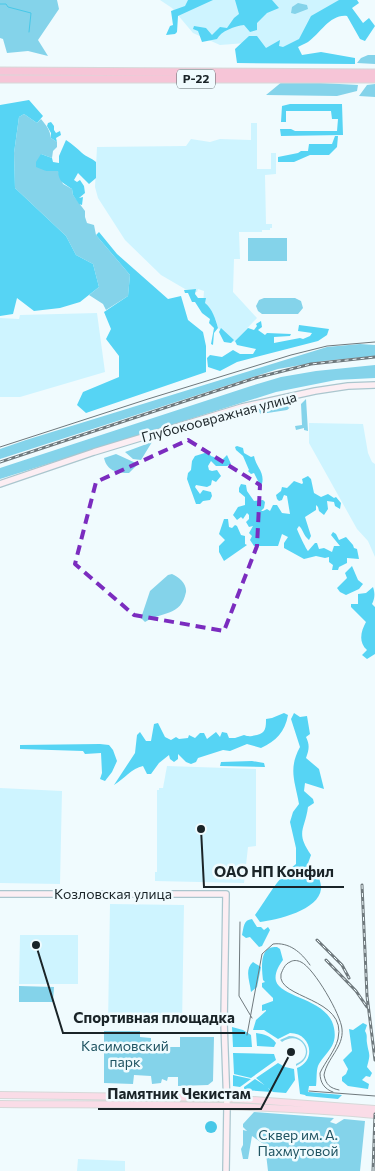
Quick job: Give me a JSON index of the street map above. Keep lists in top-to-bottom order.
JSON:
{
  "streets": {
    "highway": ["Р-22"],
    "main road": ["Глубокоовражная улица", "Козловская улица"]
  },
  "parks": ["Касимовский парк", "Сквер им. А. Пахмутовой"],
  "places": ["ОАО НП Конфил", "Спортивная площадка", "Памятник Чекистам"]
}
